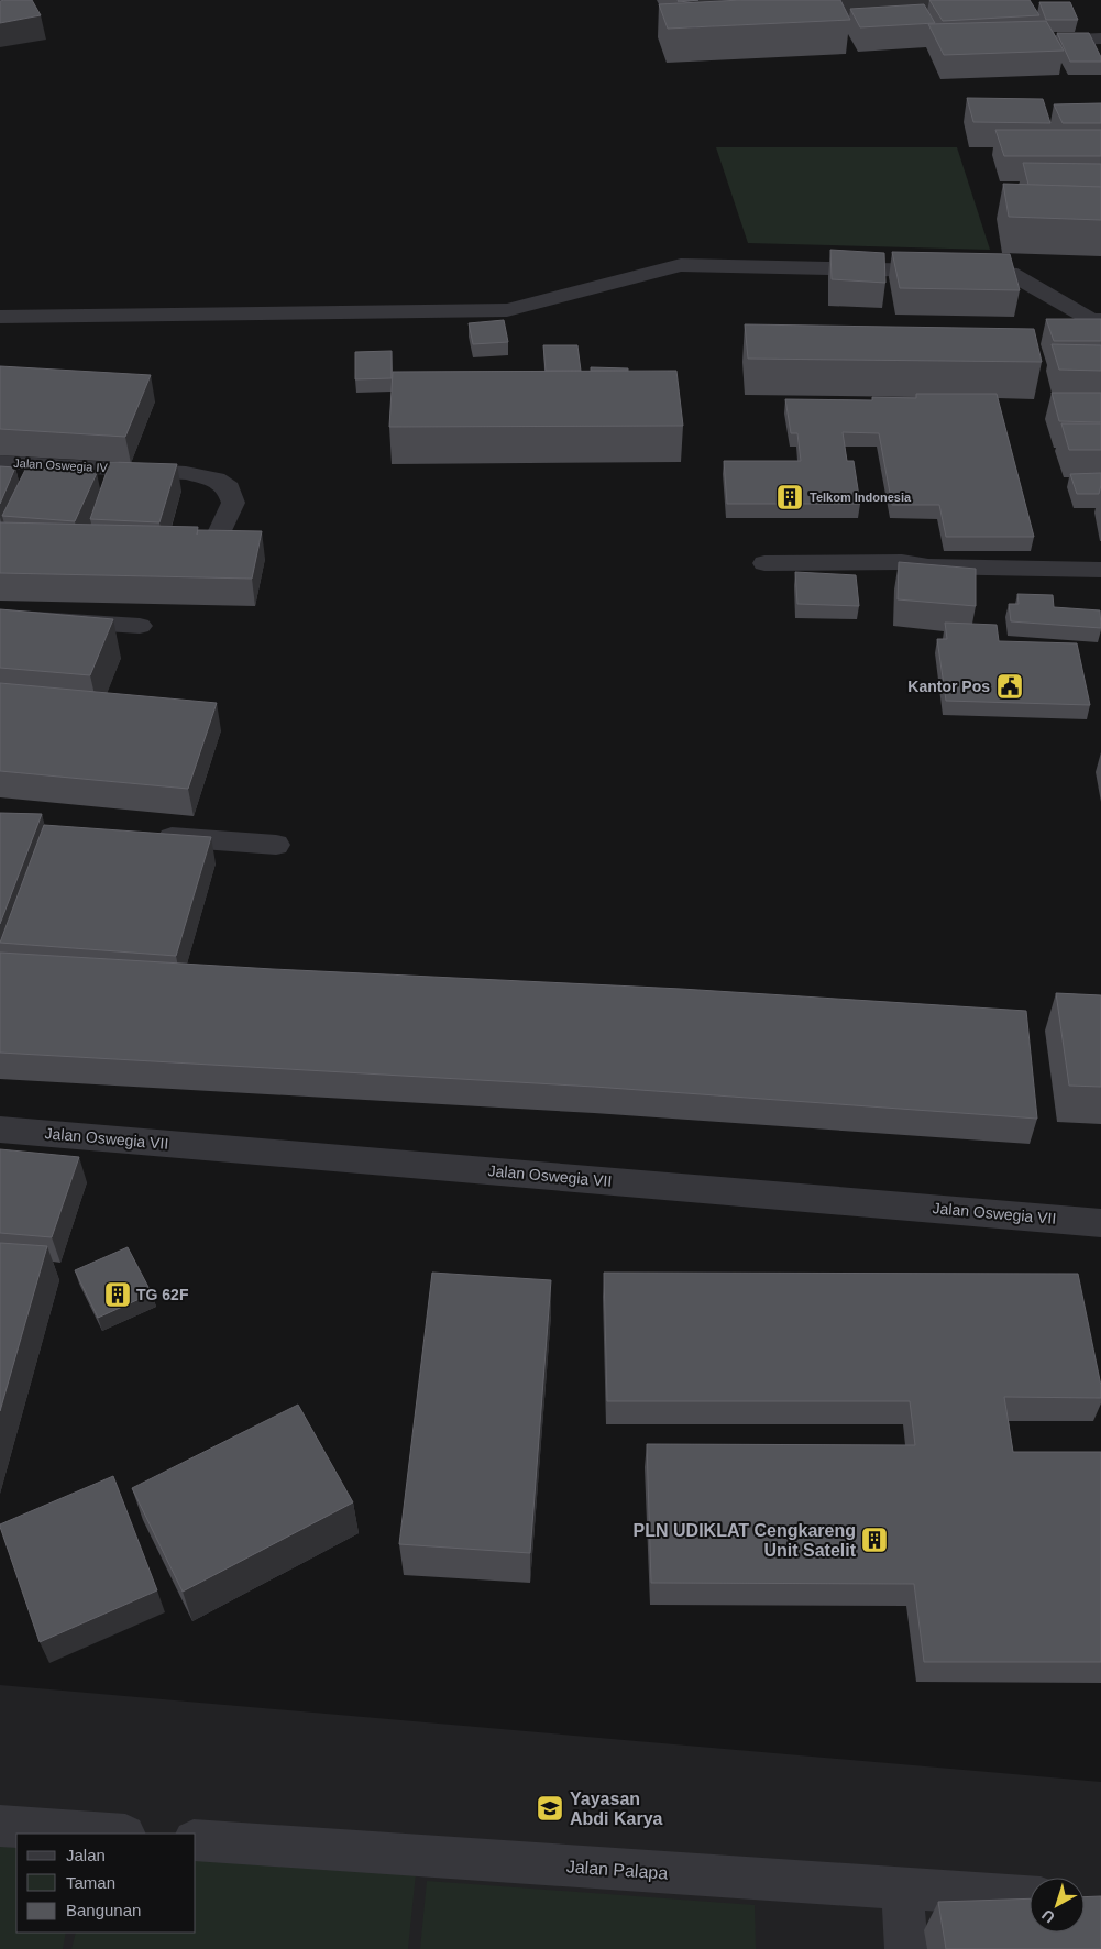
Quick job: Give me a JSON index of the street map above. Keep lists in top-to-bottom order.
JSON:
{
  "streets": {
    "street": ["Jalan Oswegia IV", "Jalan Oswegia VII", "Jalan Palapa"]
  },
  "places": {
    "building": ["Telkom Indonesia", "TG 62F", "PLN UDIKLAT Cengkareng Unit Satelit"],
    "public building": ["Kantor Pos"],
    "school or university": ["Yayasan Abdi Karya"]
  },
  "legend": ["Jalan", "Taman", "Bangunan"],
  "north": "bottom left"
}
